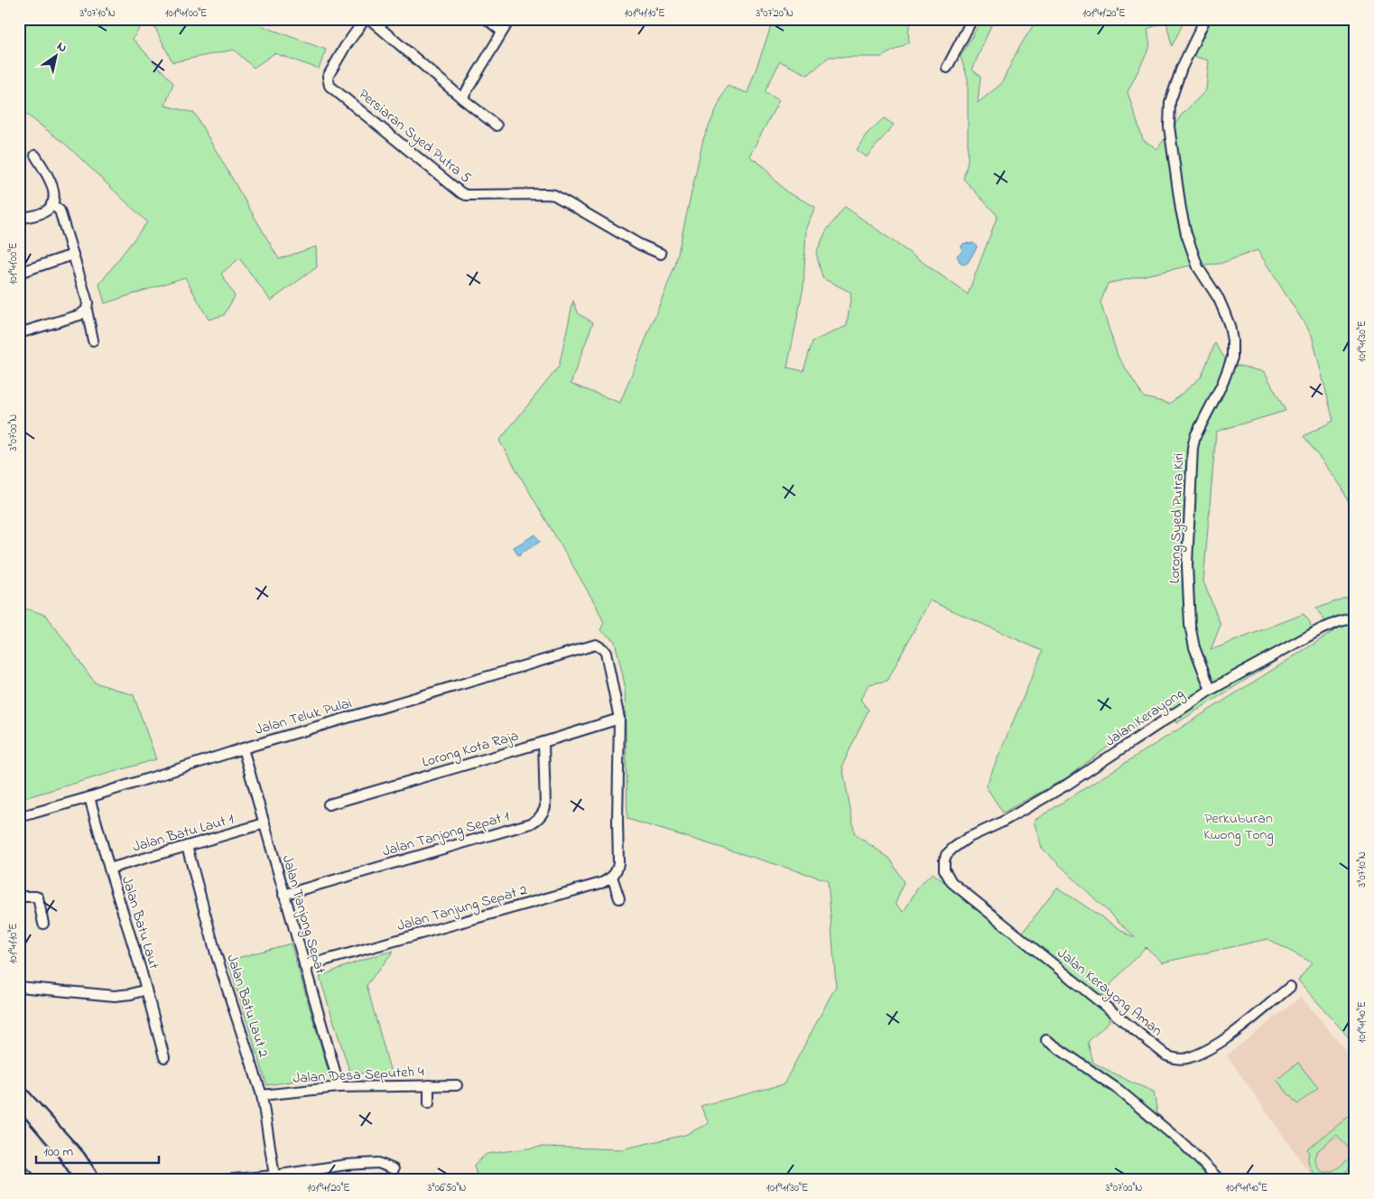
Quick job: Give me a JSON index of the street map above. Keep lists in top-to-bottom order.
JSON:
{
  "streets": {
    "street": [
      "Persiaran Syed Putra 5",
      "Lorong Syed Putra Kiri",
      "Jalan Teluk Pulai",
      "Jalan Kerayong",
      "Lorong Kota Raja",
      "Jalan Batu Laut 1",
      "Jalan Tanjong Sepat 1",
      "Jalan Tanjung Sepat 2",
      "Jalan Tanjong Sepat",
      "Jalan Batu Laut",
      "Jalan Kerayong Aman",
      "Jalan Batu Laut 2",
      "Jalan Desa Seputeh 4"
    ]
  },
  "crossings": [
    ["Lorong Syed Putra Kiri", "Jalan Kerayong"],
    ["Jalan Teluk Pulai", "Lorong Kota Raja"],
    ["Jalan Teluk Pulai", "Jalan Tanjong Sepat"],
    ["Jalan Teluk Pulai", "Jalan Batu Laut"],
    ["Jalan Kerayong", "Jalan Kerayong Aman"],
    ["Lorong Kota Raja", "Jalan Tanjong Sepat 1"],
    ["Jalan Batu Laut 1", "Jalan Tanjong Sepat"],
    ["Jalan Batu Laut 1", "Jalan Batu Laut"],
    ["Jalan Batu Laut 1", "Jalan Batu Laut 2"],
    ["Jalan Tanjong Sepat 1", "Jalan Tanjong Sepat"],
    ["Jalan Tanjung Sepat 2", "Jalan Tanjong Sepat"],
    ["Jalan Tanjong Sepat", "Jalan Desa Seputeh 4"],
    ["Jalan Batu Laut 2", "Jalan Desa Seputeh 4"]
  ],
  "parks": ["Perkuburan Kwong Tong"],
  "scale_bar": "100 m",
  "north": "top right",
  "coordinates": [
    "3°07'10\"N",
    "101°41'00\"E",
    "101°41'10\"E",
    "3°07'20\"N",
    "101°41'20\"E",
    "101°41'30\"E",
    "3°07'00\"N",
    "101°41'40\"E",
    "3°06'50\"N"
  ]
}
